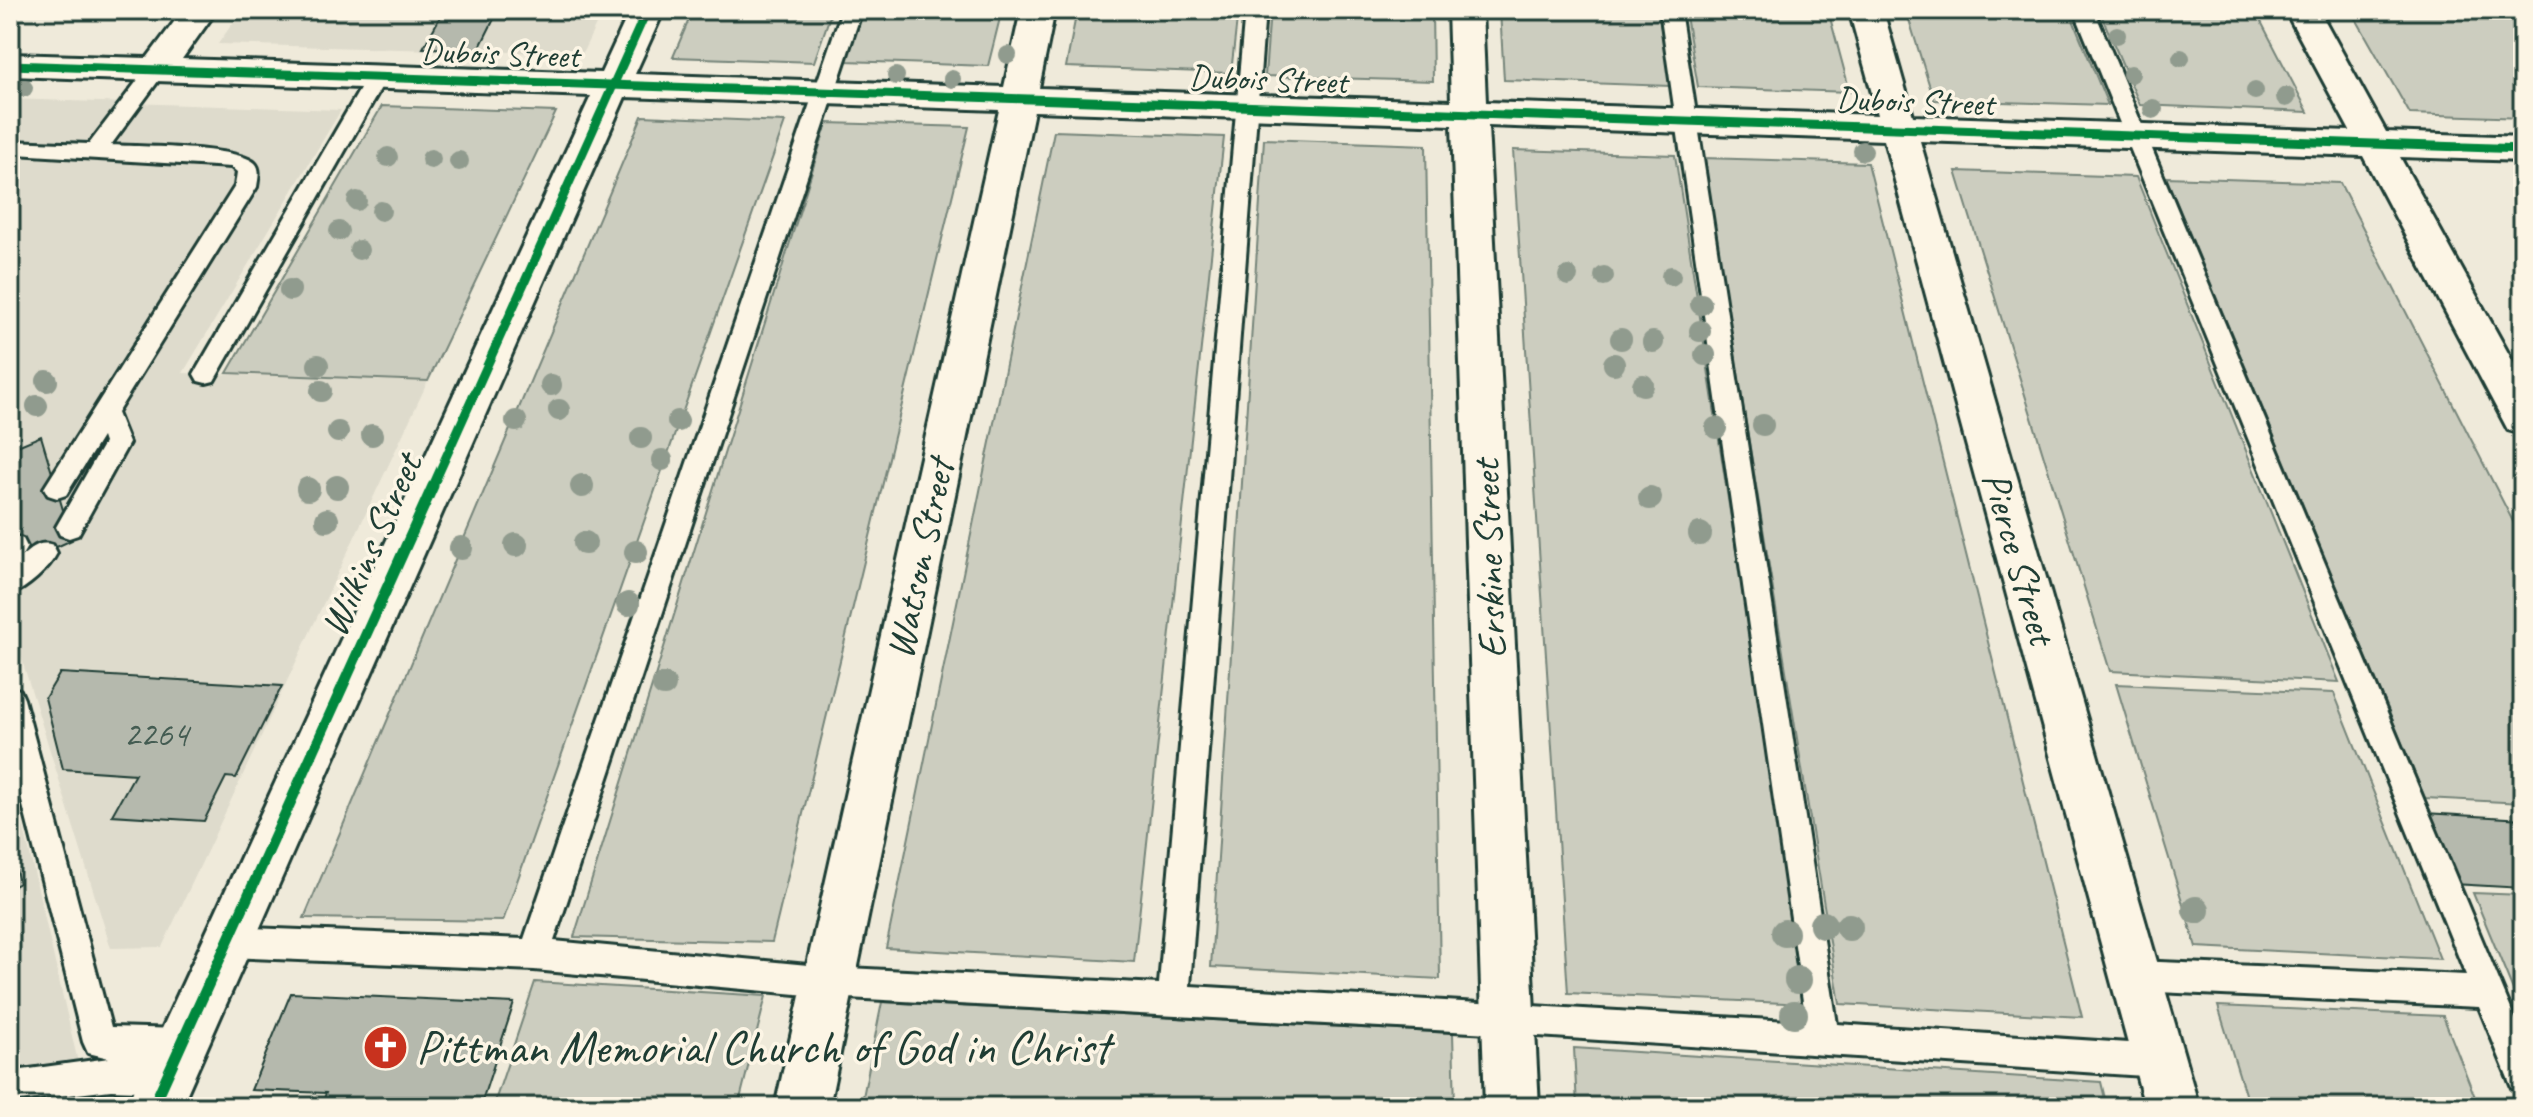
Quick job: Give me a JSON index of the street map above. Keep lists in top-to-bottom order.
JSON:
{
  "streets": {
    "street": [
      "Dubois Street",
      "Wilkins Street",
      "Pierce Street",
      "Watson Street",
      "Erskine Street"
    ]
  },
  "crossings": [
    ["Dubois Street", "Wilkins Street"],
    ["Dubois Street", "Pierce Street"],
    ["Dubois Street", "Watson Street"],
    ["Dubois Street", "Erskine Street"]
  ],
  "places": {
    "church": ["Pittman Memorial Church of God in Christ"]
  },
  "house_numbers": ["2264"]
}
